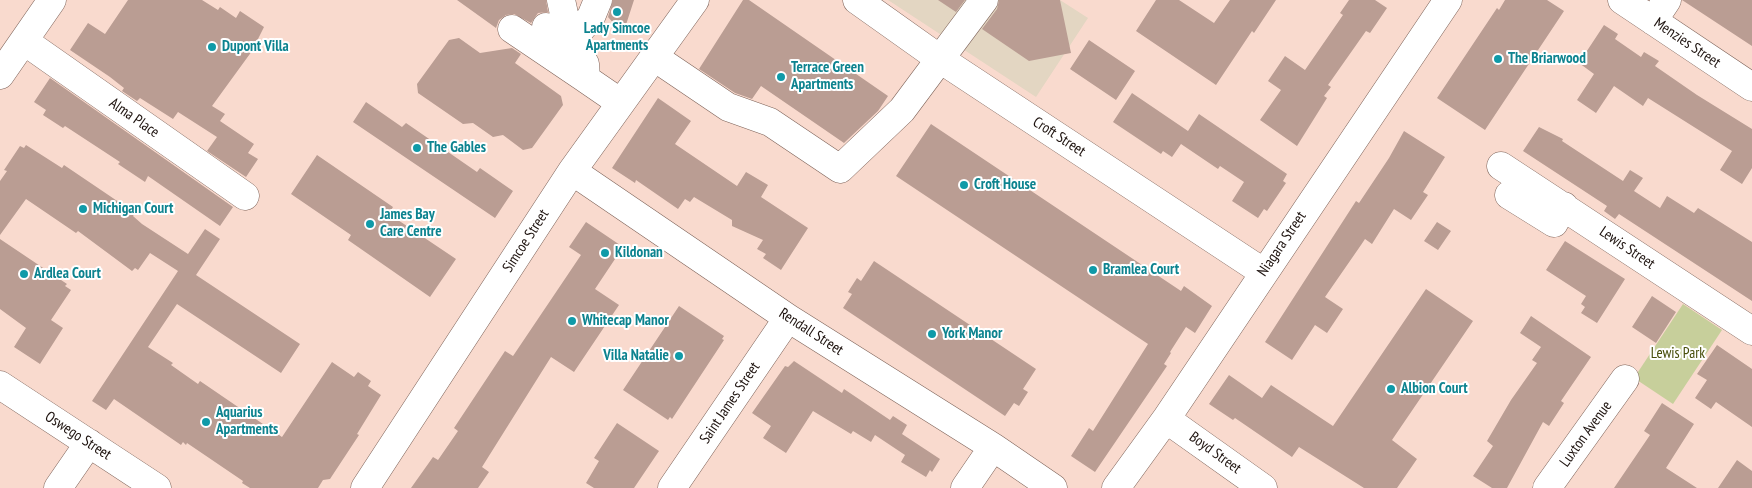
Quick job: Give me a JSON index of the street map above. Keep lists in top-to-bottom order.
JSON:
{
  "streets": {
    "street": [
      "Menzies Street",
      "Alma Place",
      "Croft Street",
      "Simcoe Street",
      "Niagara Street",
      "Lewis Street",
      "Rendall Street",
      "Saint James Street",
      "Luxton Avenue",
      "Oswego Street",
      "Boyd Street"
    ]
  },
  "crossings": [
    ["Croft Street", "Niagara Street"],
    ["Simcoe Street", "Rendall Street"],
    ["Niagara Street", "Boyd Street"],
    ["Rendall Street", "Saint James Street"]
  ],
  "parks": ["Lewis Park"],
  "places": [
    "Lady Simcoe Apartments",
    "Dupont Villa",
    "The Briarwood",
    "Terrace Green Apartments",
    "The Gables",
    "Croft House",
    "Michigan Court",
    "James Bay Care Centre",
    "Kildonan",
    "Bramlea Court",
    "Ardlea Court",
    "Whitecap Manor",
    "York Manor",
    "Villa Natalie",
    "Albion Court",
    "Aquarius Apartments"
  ]
}
